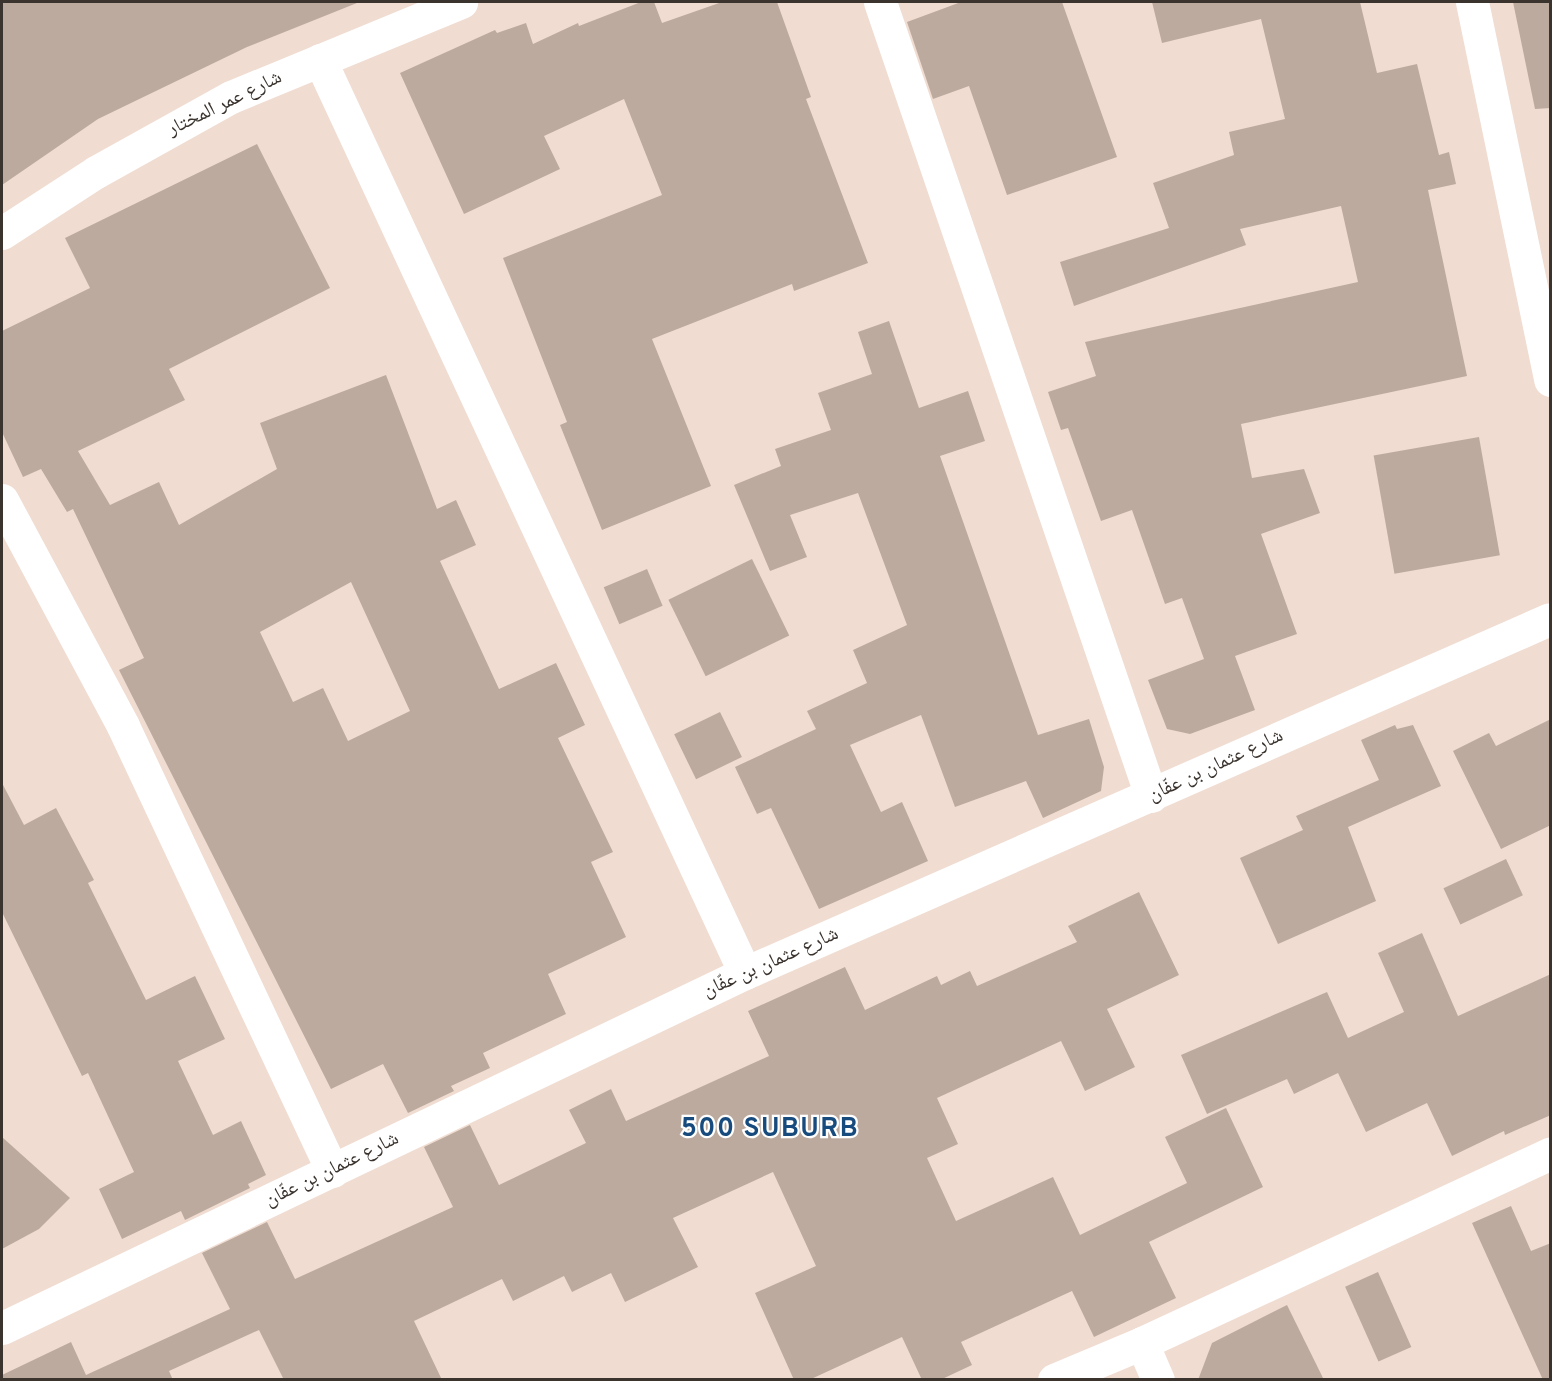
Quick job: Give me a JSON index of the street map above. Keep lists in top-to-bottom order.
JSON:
{
  "streets": {
    "street": ["شارع عمر المختار", "شارع عثمان بن عفّان"]
  },
  "districts": ["500 SUBURB"]
}
